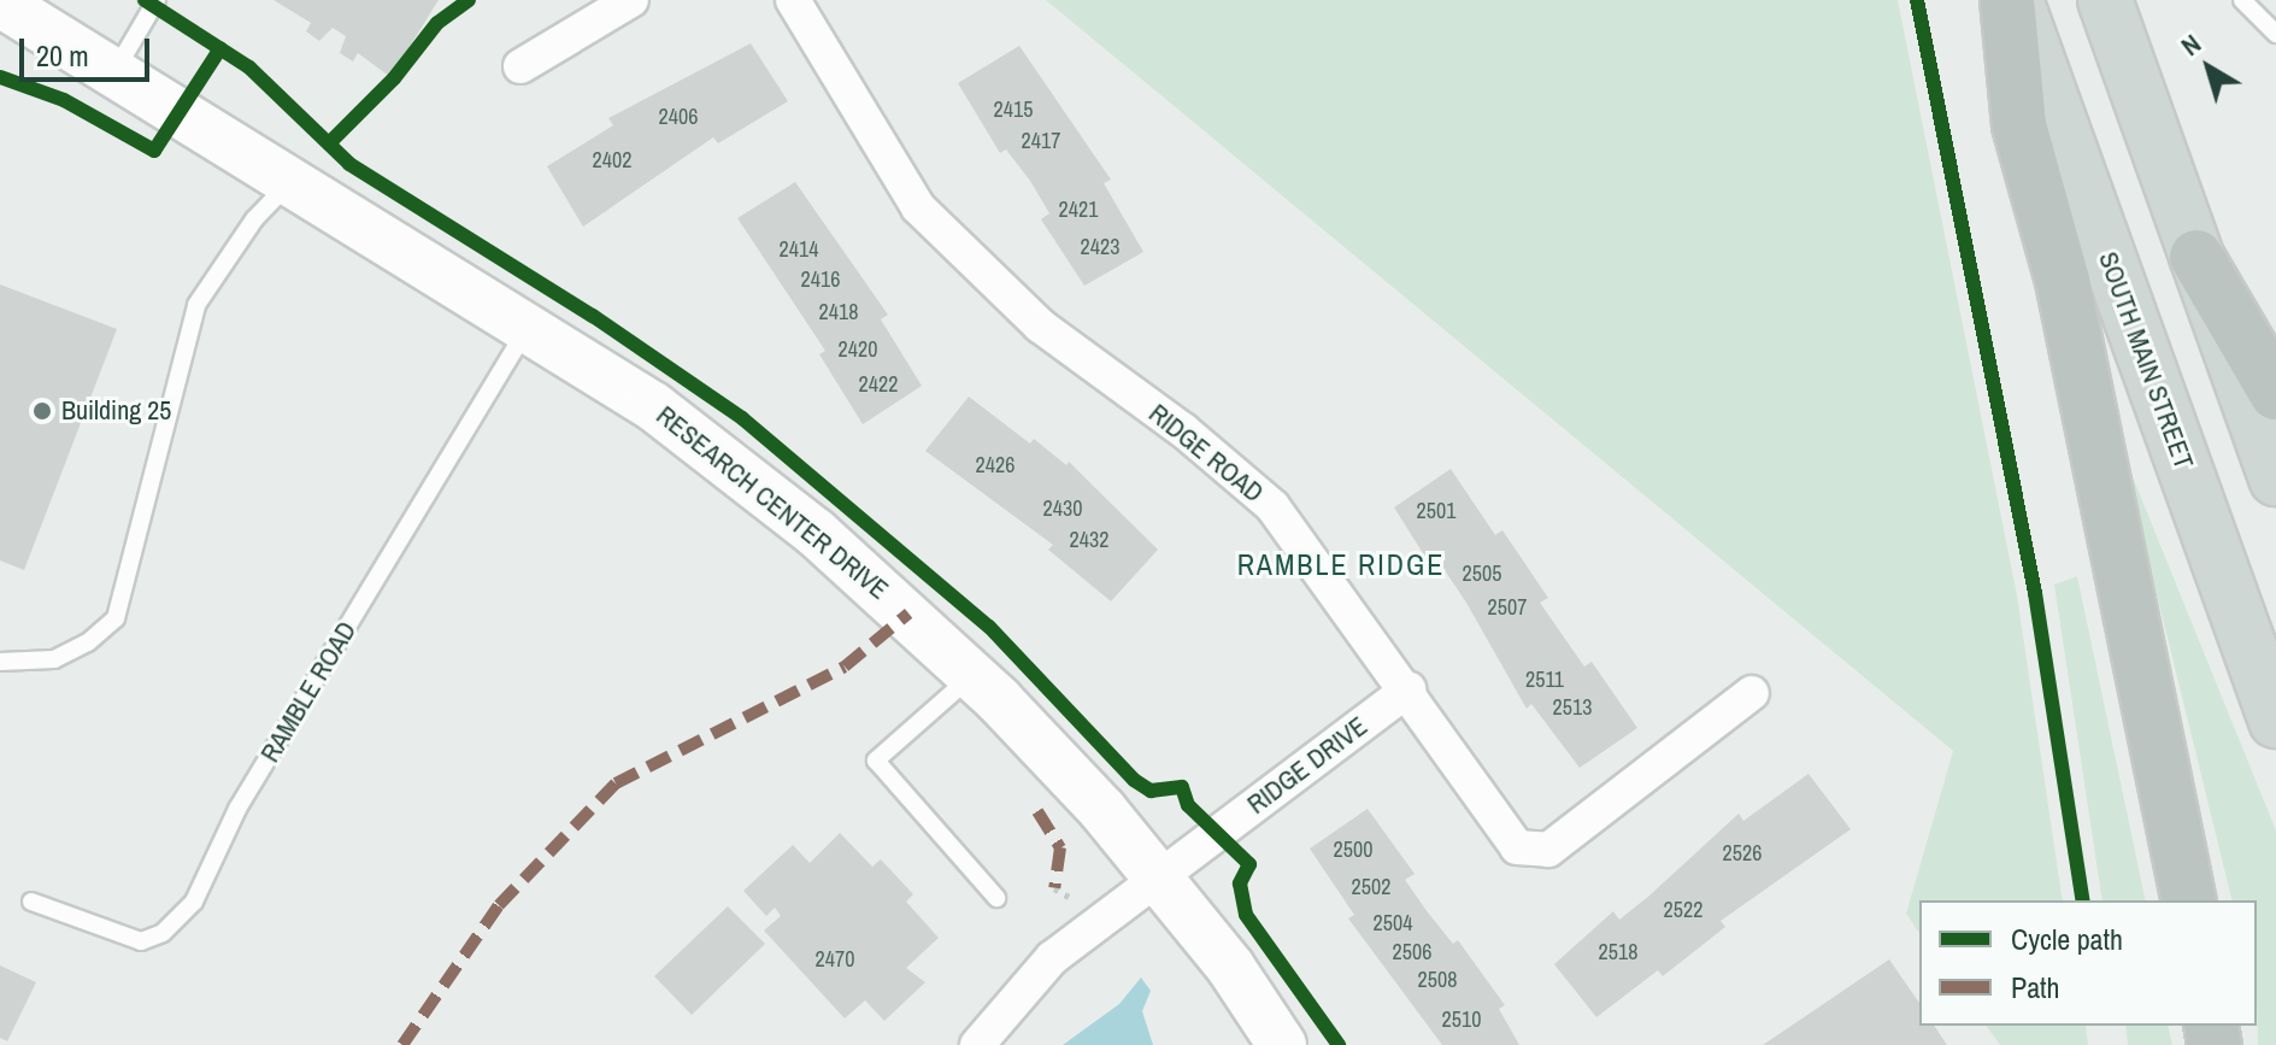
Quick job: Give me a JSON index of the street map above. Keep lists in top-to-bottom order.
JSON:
{
  "streets": {
    "main road": ["SOUTH MAIN STREET", "RESEARCH CENTER DRIVE"],
    "street": ["RIDGE ROAD", "RIDGE DRIVE"],
    "lane": ["RAMBLE ROAD"]
  },
  "crossings": [
    ["RIDGE ROAD", "RIDGE DRIVE"],
    ["RESEARCH CENTER DRIVE", "RAMBLE ROAD"],
    ["RESEARCH CENTER DRIVE", "RIDGE DRIVE"]
  ],
  "districts": ["RAMBLE RIDGE"],
  "places": ["Building 25"],
  "house_numbers": [
    "2415",
    "2406",
    "2417",
    "2402",
    "2421",
    "2423",
    "2414",
    "2416",
    "2418",
    "2420",
    "2422",
    "2426",
    "2430",
    "2501",
    "2432",
    "2505",
    "2507",
    "2511",
    "2513",
    "2500",
    "2526",
    "2502",
    "2522",
    "2504",
    "2506",
    "2518",
    "2470",
    "2508",
    "2510"
  ],
  "legend": ["Cycle path", "Path"],
  "scale_bar": "20 m",
  "north": "top left"
}
